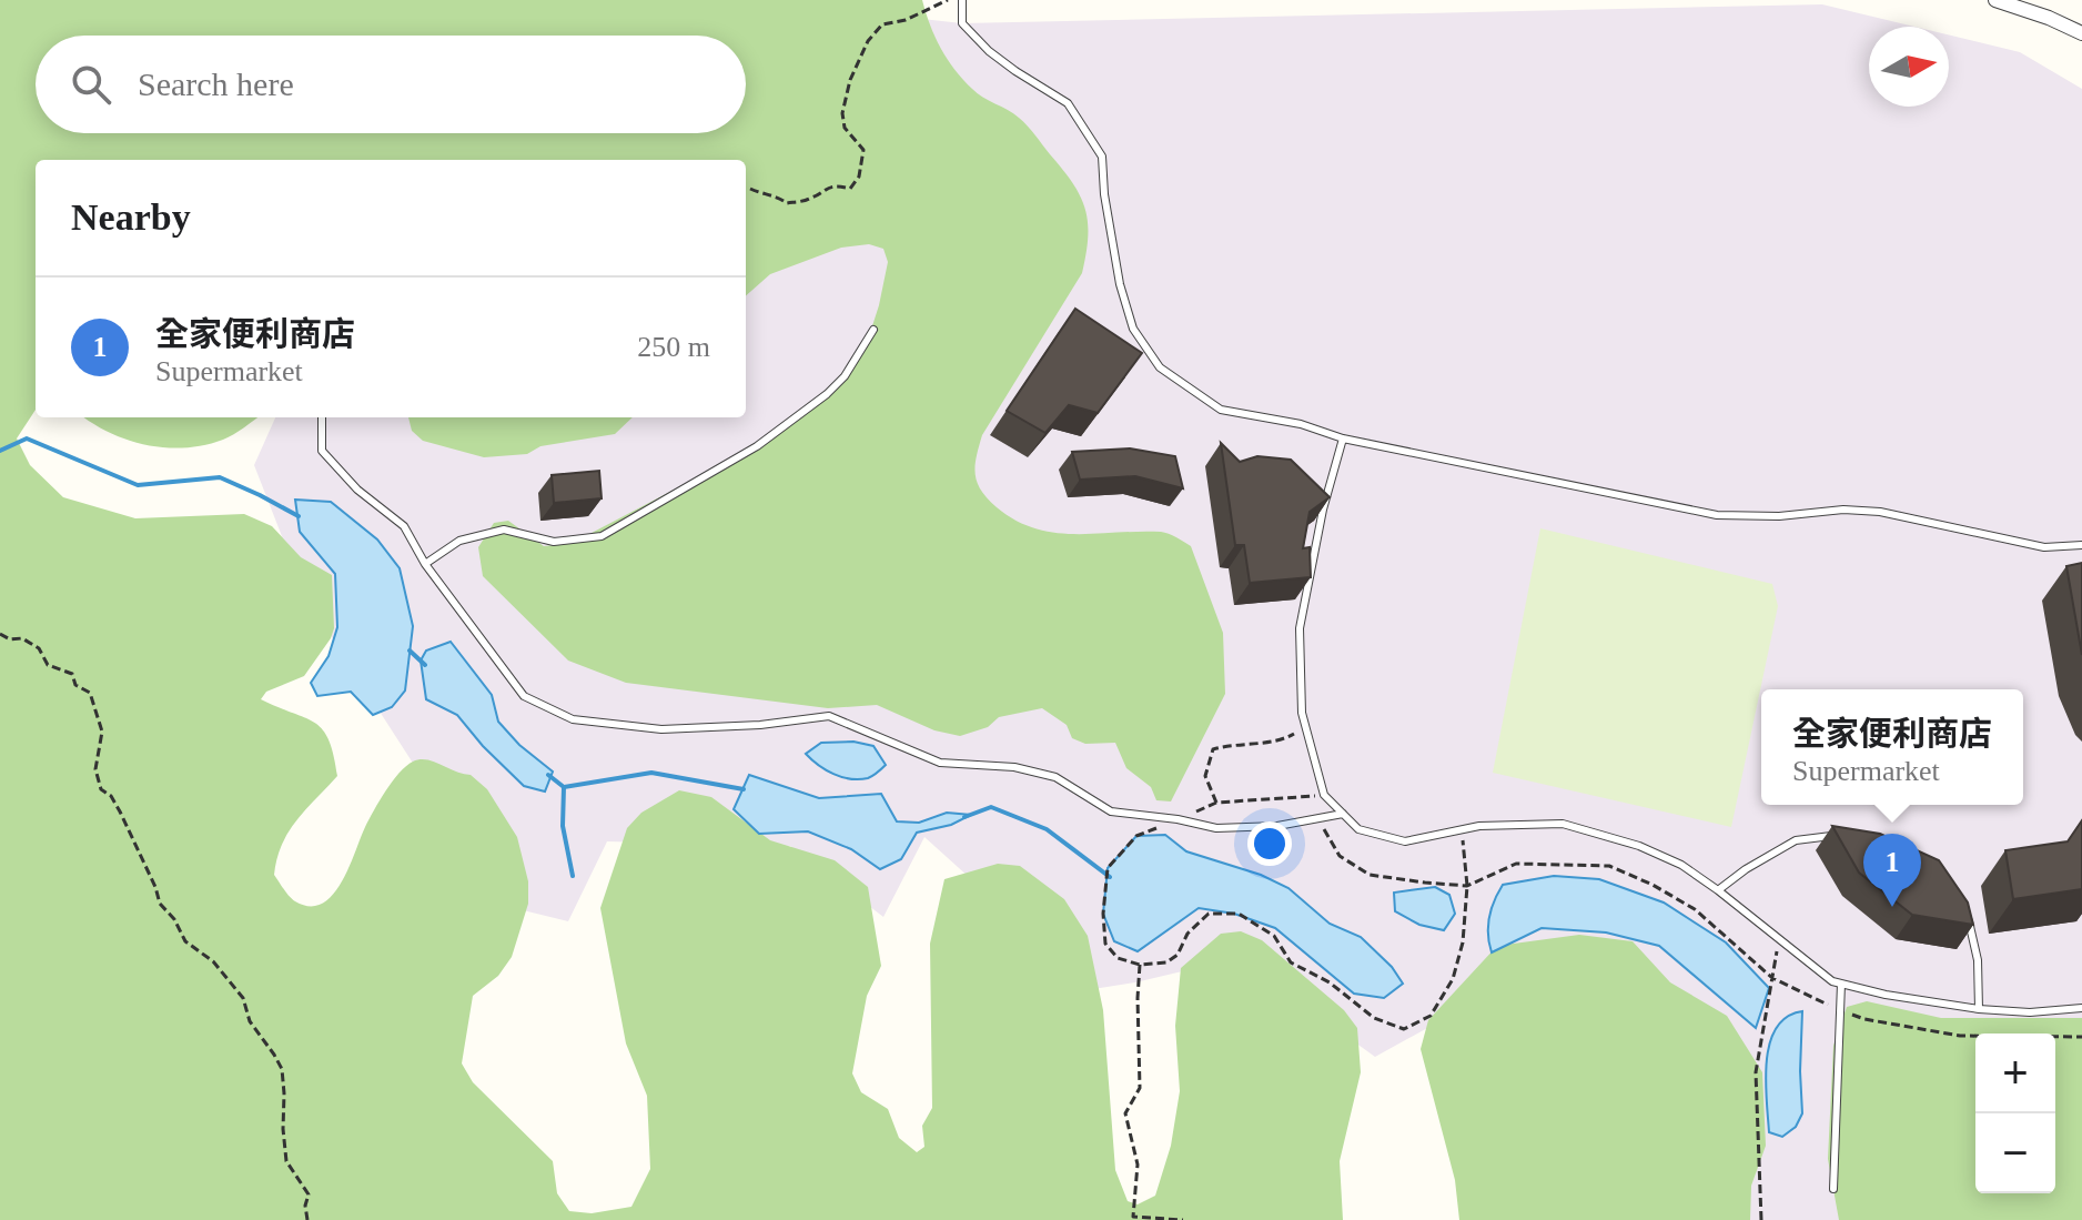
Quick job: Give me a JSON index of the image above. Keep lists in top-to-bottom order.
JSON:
{
  "north": "right",
  "page": {
    "search": "Search here",
    "heading": "Nearby",
    "list": [
      {
        "mark": "1",
        "name": "全家便利商店",
        "note": "Supermarket",
        "value": "250 m"
      }
    ],
    "popup": ["全家便利商店", "Supermarket"],
    "pins": "1",
    "map_buttons": ["+", "−"]
  }
}
